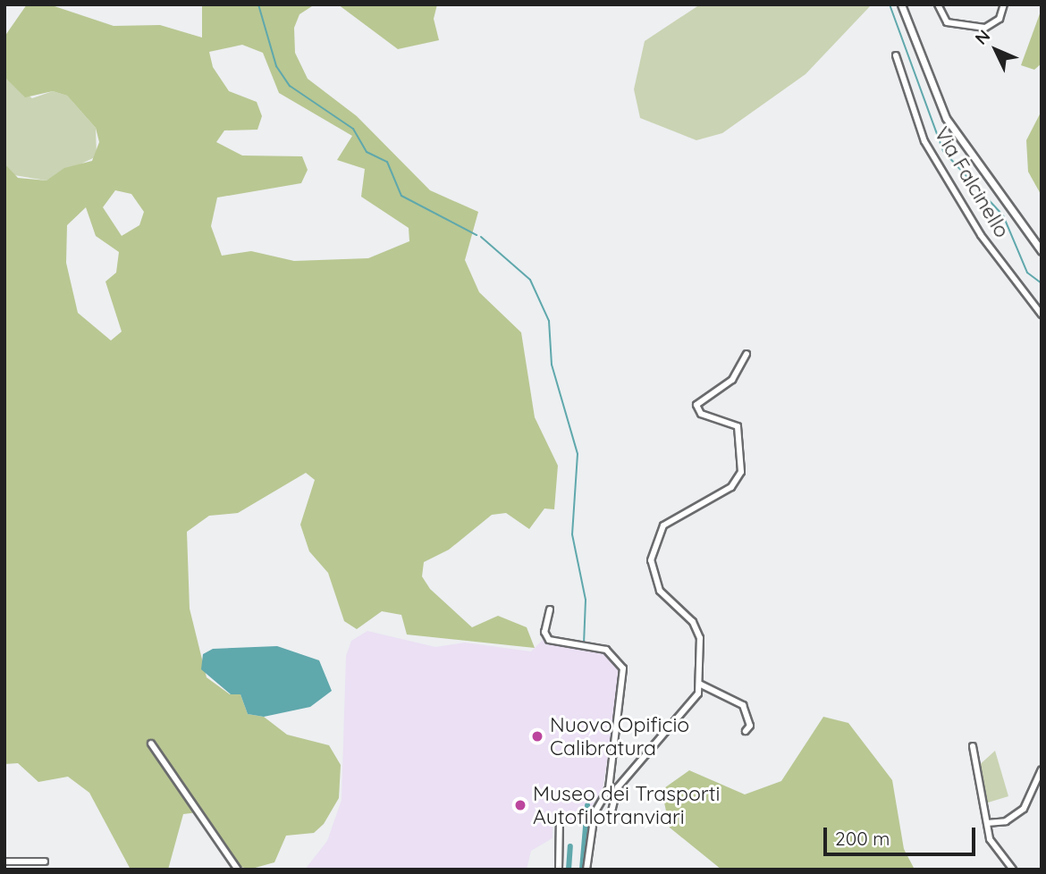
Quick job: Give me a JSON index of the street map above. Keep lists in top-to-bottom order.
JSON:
{
  "streets": {
    "street": ["Via Falcinello"]
  },
  "places": ["Nuovo Opificio Calibratura", "Museo dei Trasporti Autofilotranviari"],
  "scale_bar": "200 m",
  "north": "top left"
}
